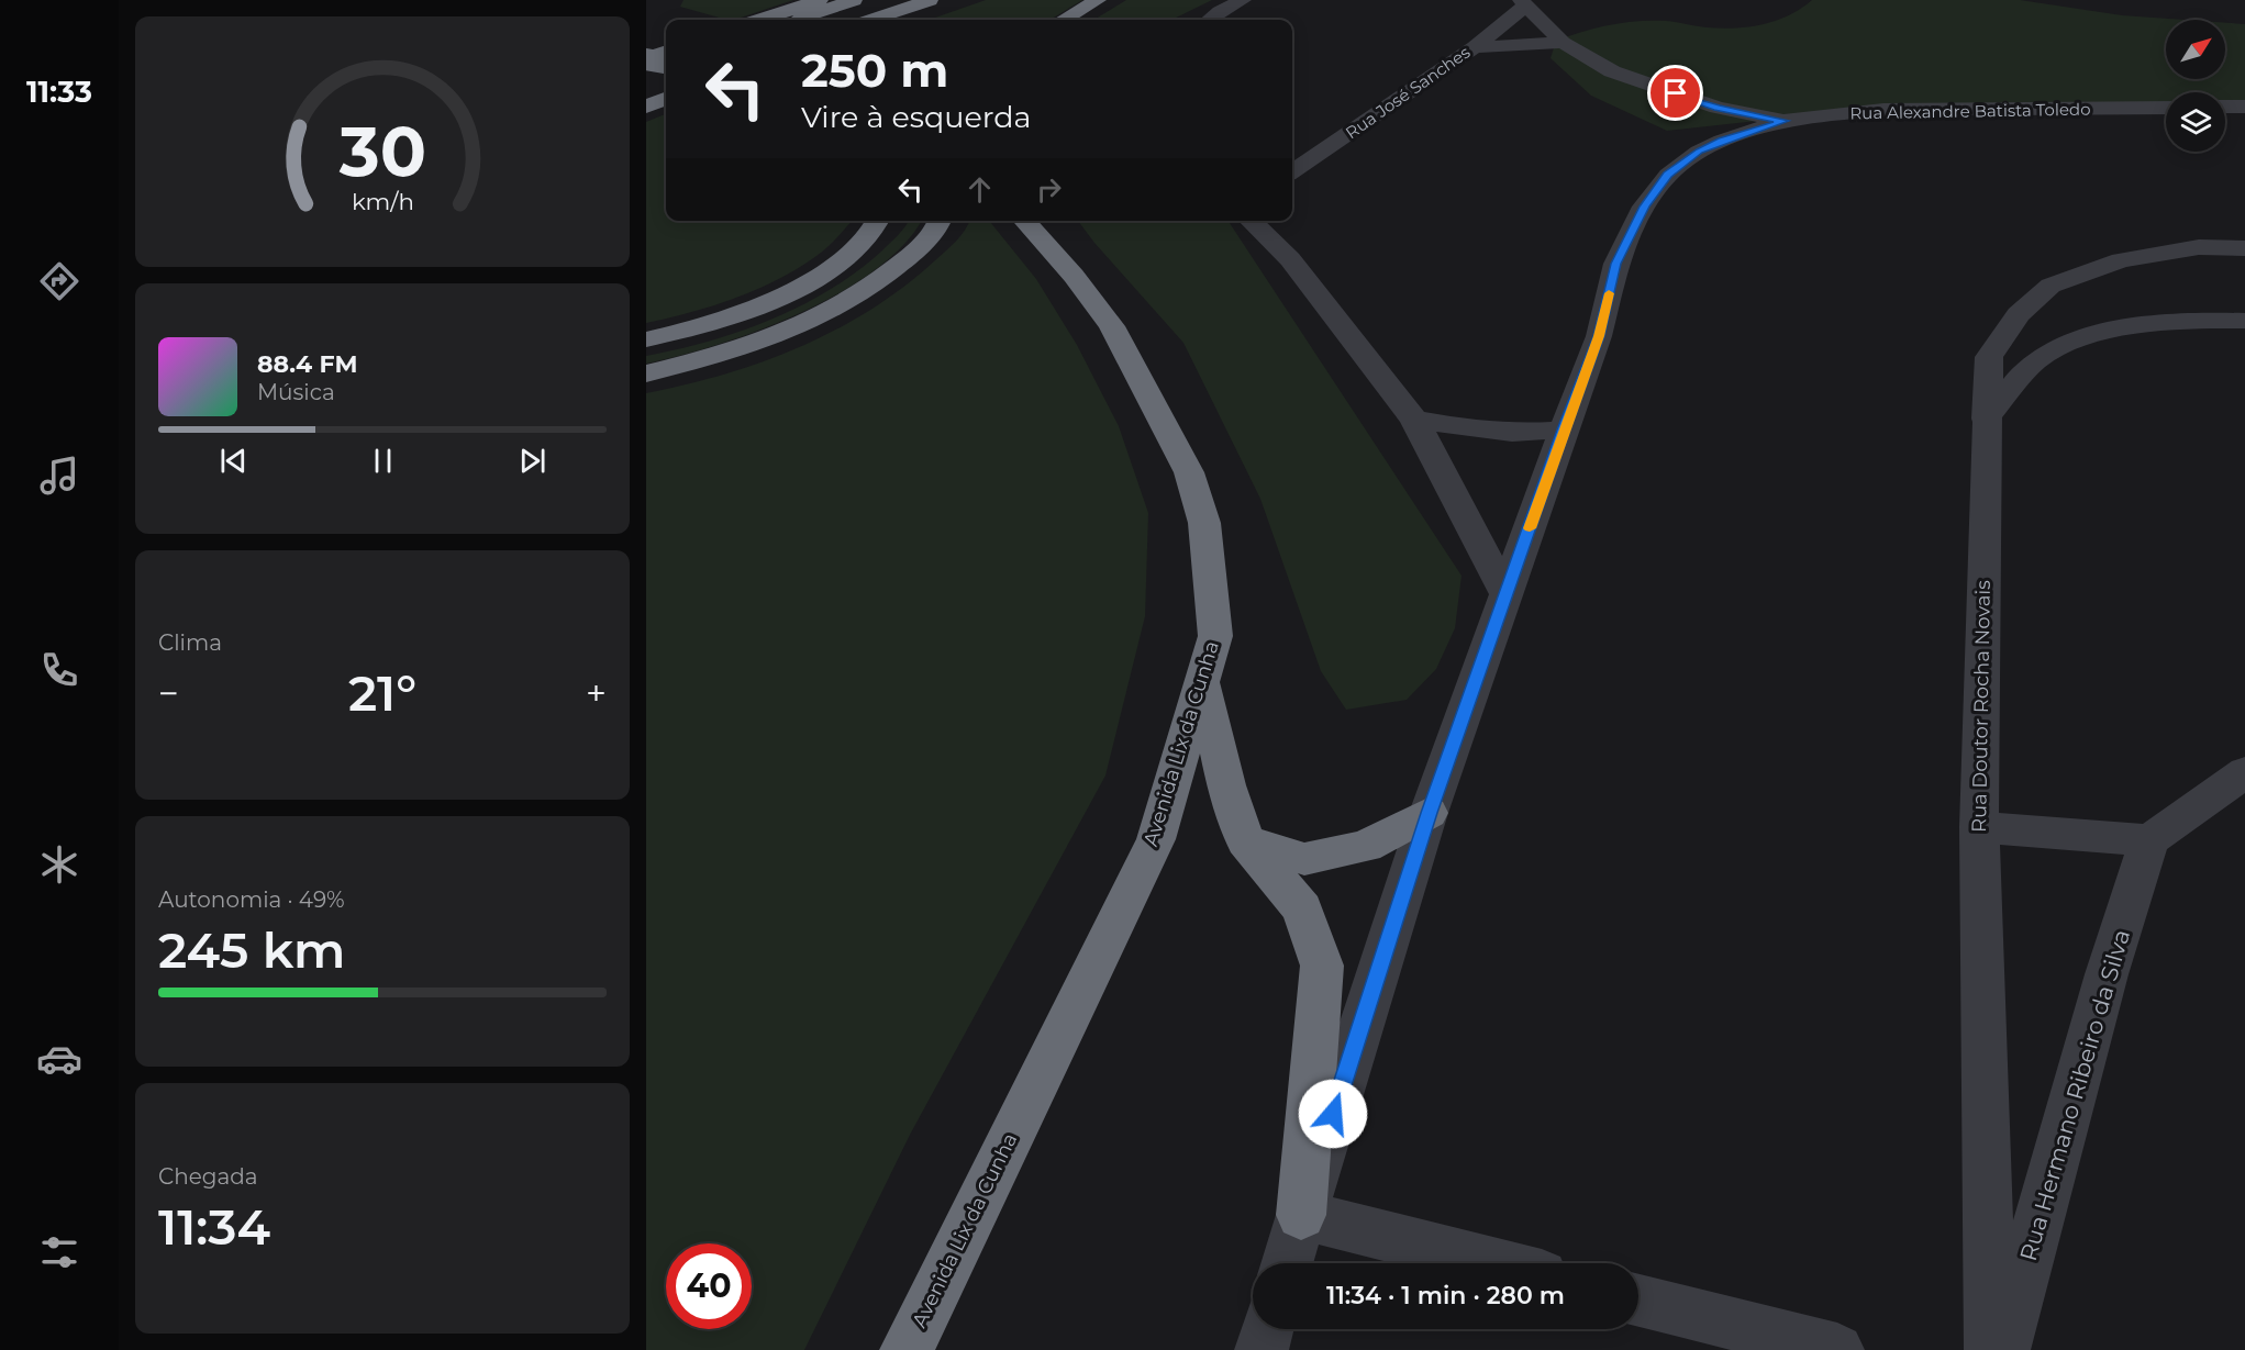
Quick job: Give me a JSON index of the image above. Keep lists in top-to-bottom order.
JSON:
{
  "streets": {
    "highway": ["Avenida Lix da Cunha"],
    "street": [
      "Rua José Sanches",
      "Rua Alexandre Batista Toledo",
      "Rua Doutor Rocha Novais",
      "Rua Hermano Ribeiro da Silva"
    ]
  },
  "crossings": [
    ["Rua José Sanches", "Rua Alexandre Batista Toledo"]
  ],
  "north": "top right",
  "page": {
    "tabs": "11:33",
    "turn": ["250 m", "Vire à esquerda"],
    "song": ["88.4 FM", "Música"],
    "tile": [
      "Clima",
      ["Autonomia · 49%", "245 km"],
      ["Chegada", "11:34"]
    ],
    "heat": ["−", "21°", "+"],
    "limit": "40",
    "trip": "11:34 · 1 min · 280 m",
    "gauge": ["30", "km/h"]
  }
}
